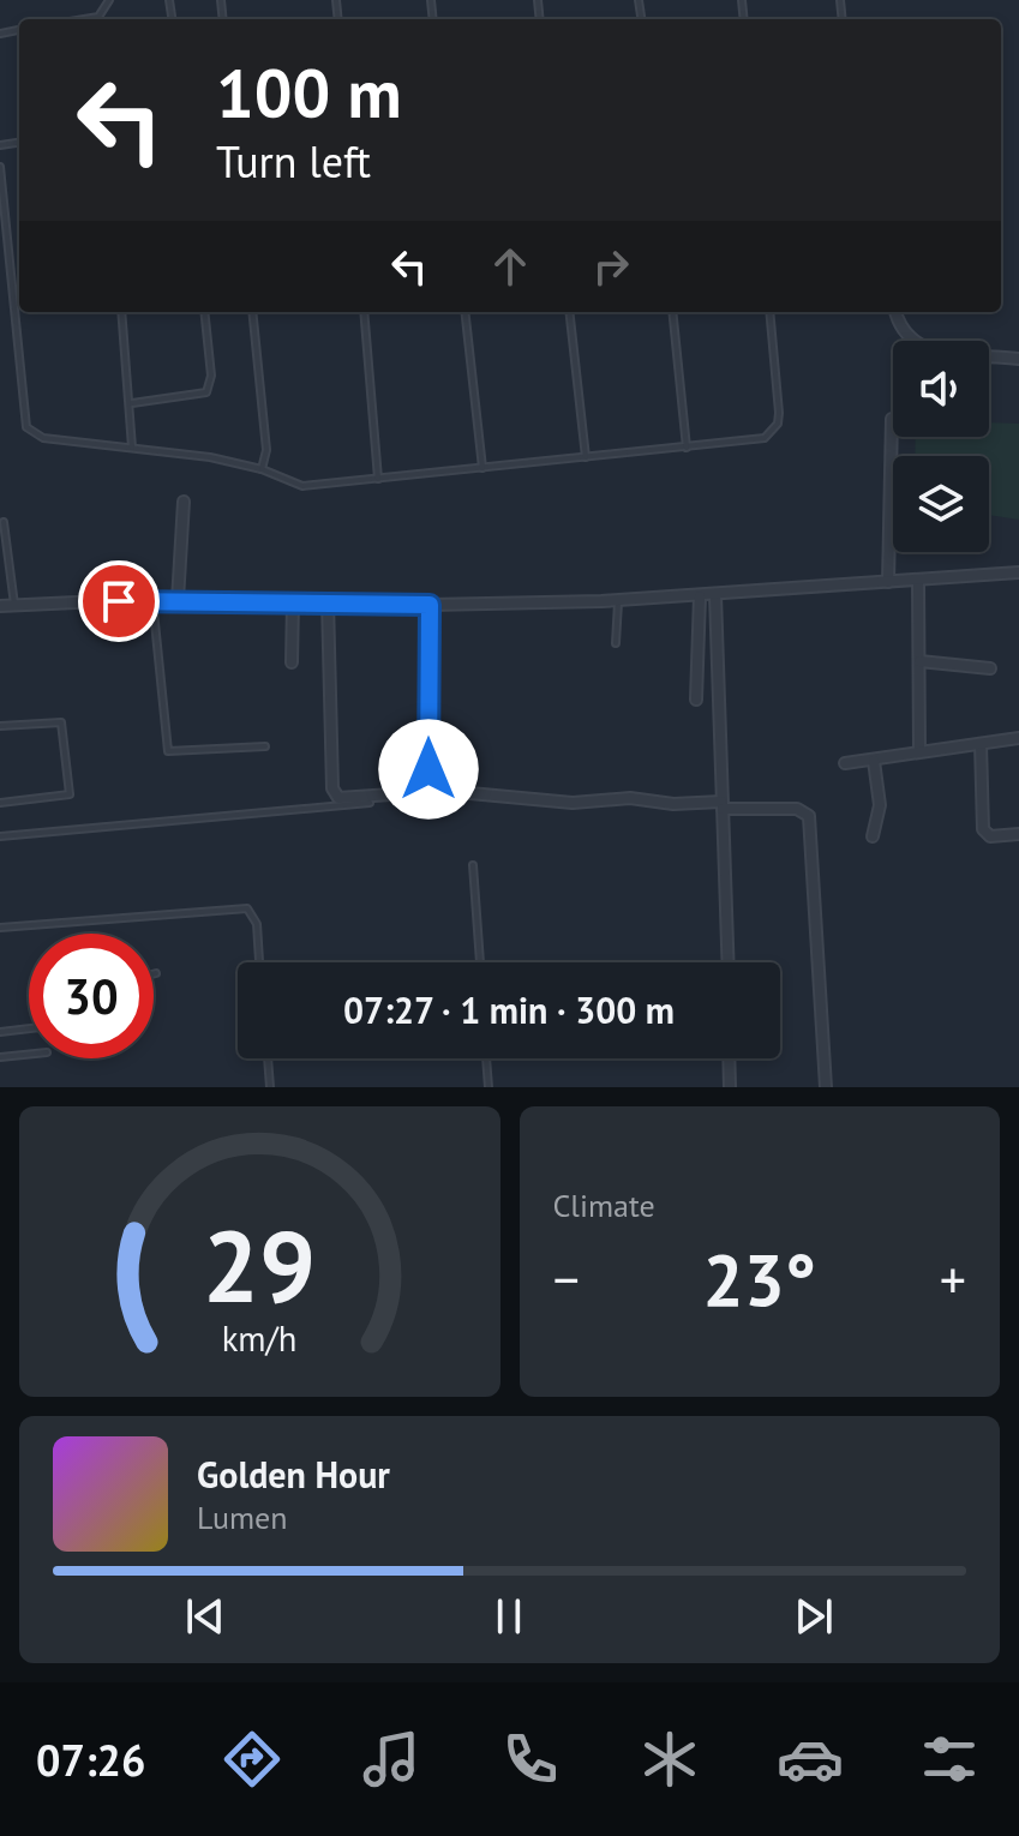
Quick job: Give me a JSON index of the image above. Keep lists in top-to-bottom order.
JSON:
{
  "page": {
    "turn": ["100 m", "Turn left"],
    "limit": "30",
    "trip": "07:27 · 1 min · 300 m",
    "tile": "Climate",
    "heat": ["−", "23°", "+"],
    "song": ["Golden Hour", "Lumen"],
    "tabs": "07:26",
    "gauge": ["29", "km/h"]
  }
}
